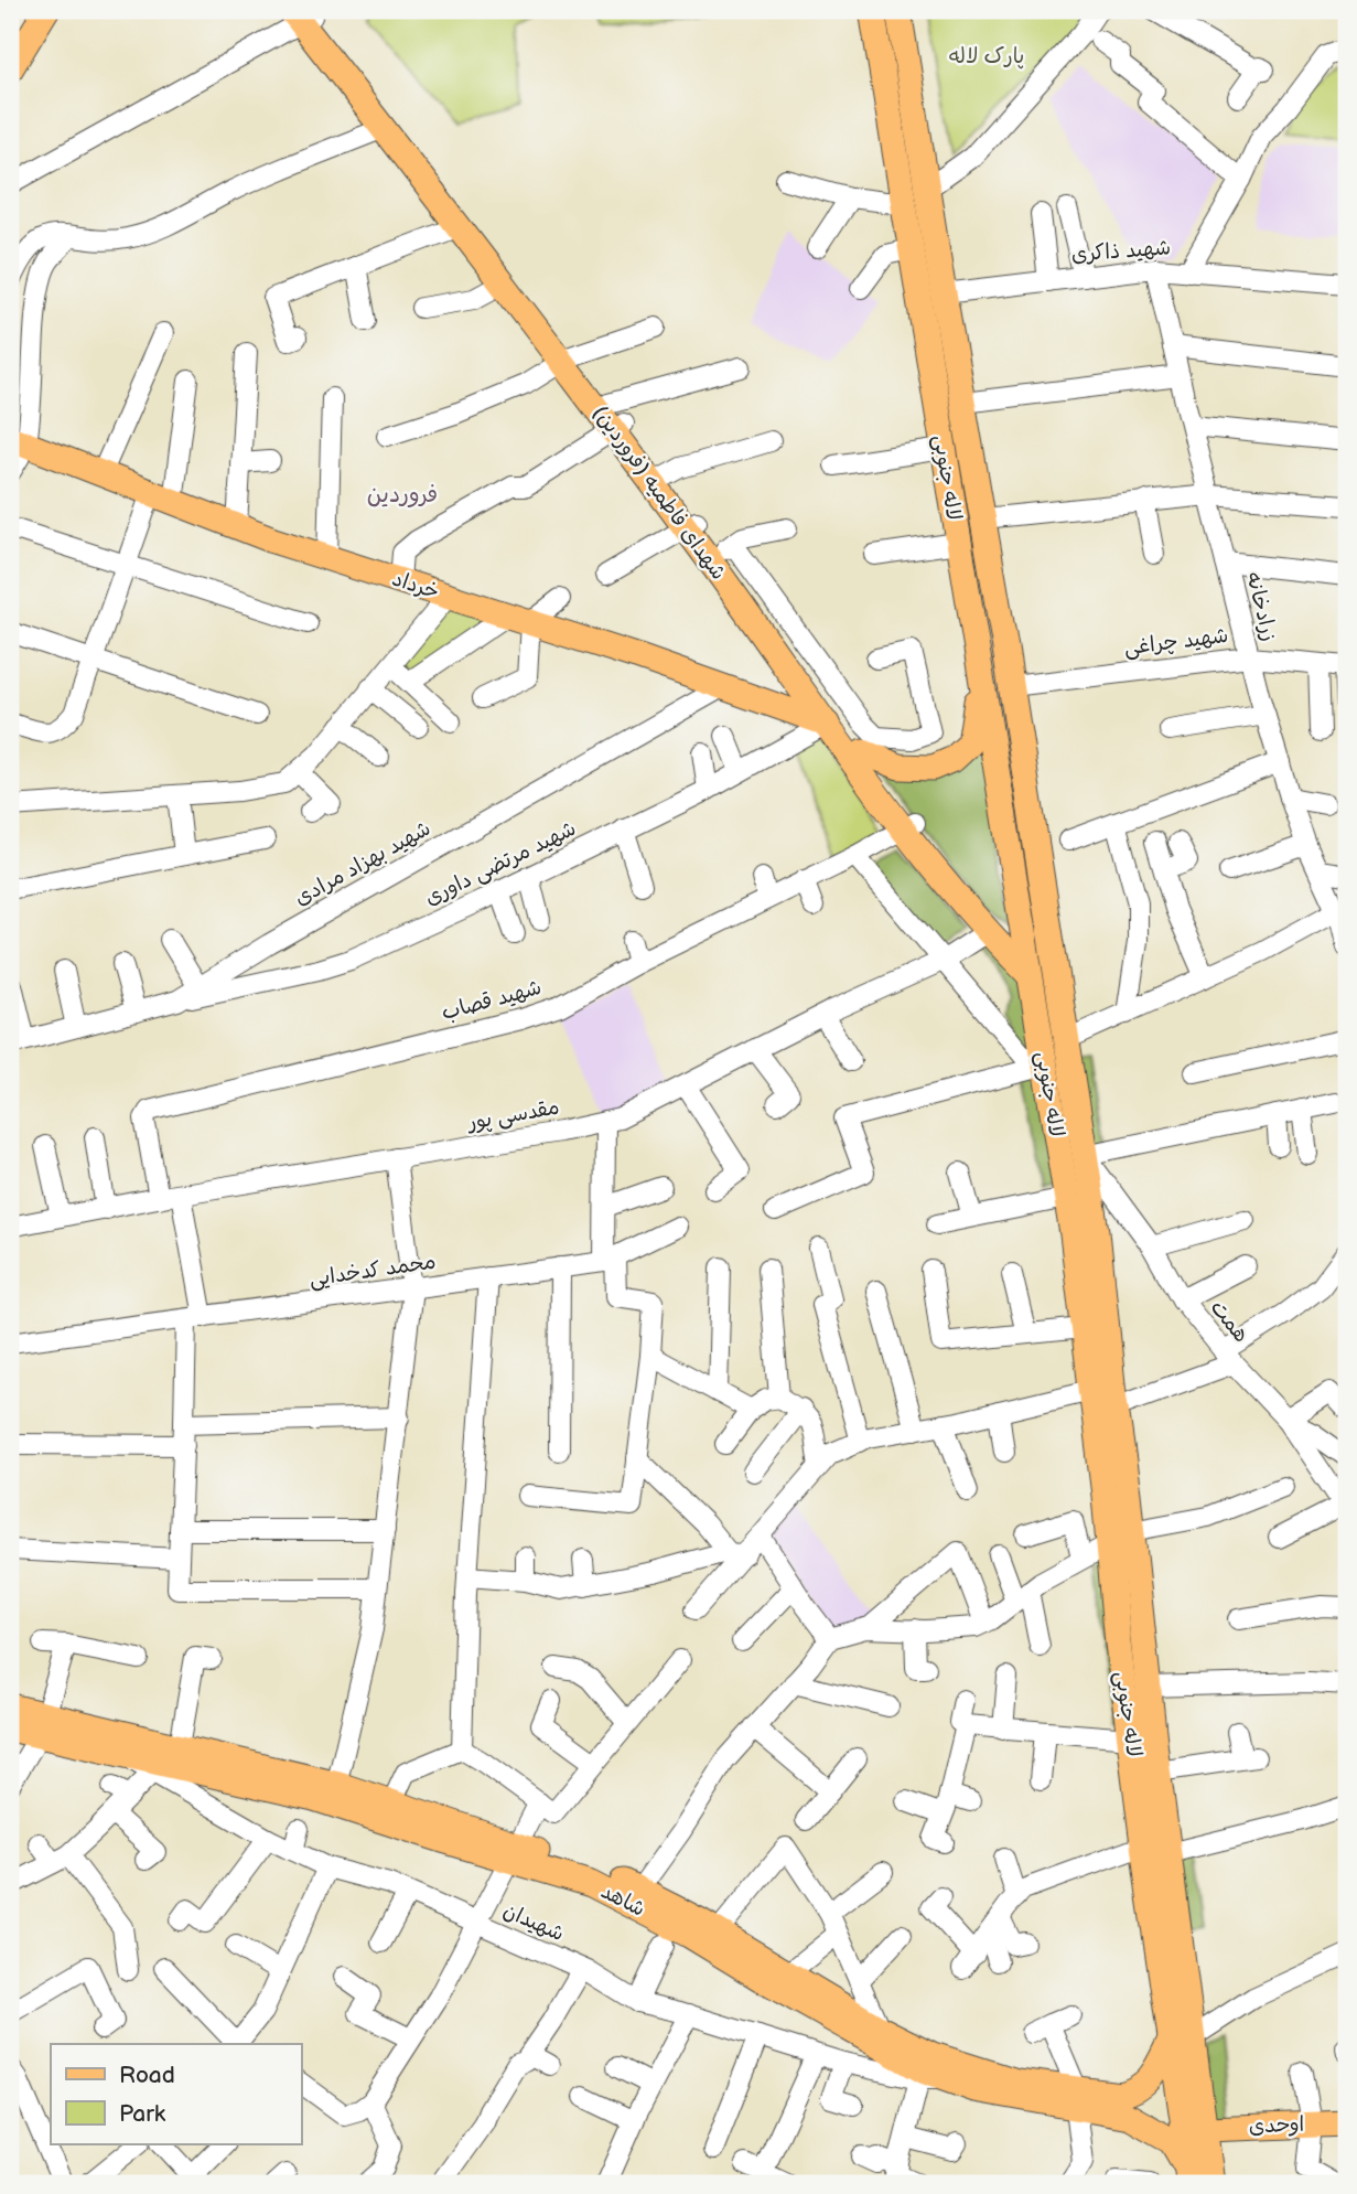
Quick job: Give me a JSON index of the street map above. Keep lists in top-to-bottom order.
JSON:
{
  "streets": {
    "main road": [
      "لاله جنوبی",
      "شهدای فاطمیه (فروردین)",
      "خرداد",
      "شاهد",
      "اوحدی"
    ],
    "street": [
      "شهید ذاکری",
      "زرادخانه",
      "شهید چراغی",
      "شهید بهزاد مرادی",
      "شهید مرتضی داوری",
      "شهید قصاب",
      "مقدسی پور",
      "محمد کدخدایی",
      "همت",
      "شهیدان"
    ]
  },
  "crossings": [
    ["شهید ذاکری", "لاله جنوبی"],
    ["شهید ذاکری", "زرادخانه"],
    ["لاله جنوبی", "شهدای فاطمیه (فروردین)"],
    ["لاله جنوبی", "شهید چراغی"],
    ["لاله جنوبی", "همت"],
    ["لاله جنوبی", "شاهد"],
    ["لاله جنوبی", "اوحدی"],
    ["شهدای فاطمیه (فروردین)", "خرداد"],
    ["شهدای فاطمیه (فروردین)", "شهید مرتضی داوری"],
    ["شهدای فاطمیه (فروردین)", "شهید قصاب"],
    ["شهدای فاطمیه (فروردین)", "مقدسی پور"],
    ["خرداد", "شهید بهزاد مرادی"],
    ["خرداد", "شهید مرتضی داوری"],
    ["زرادخانه", "شهید چراغی"],
    ["شهید بهزاد مرادی", "شهید مرتضی داوری"],
    ["شهید قصاب", "مقدسی پور"],
    ["شاهد", "شهیدان"]
  ],
  "districts": ["فروردین"],
  "parks": ["پارک لاله"],
  "legend": ["Road", "Park"]
}
